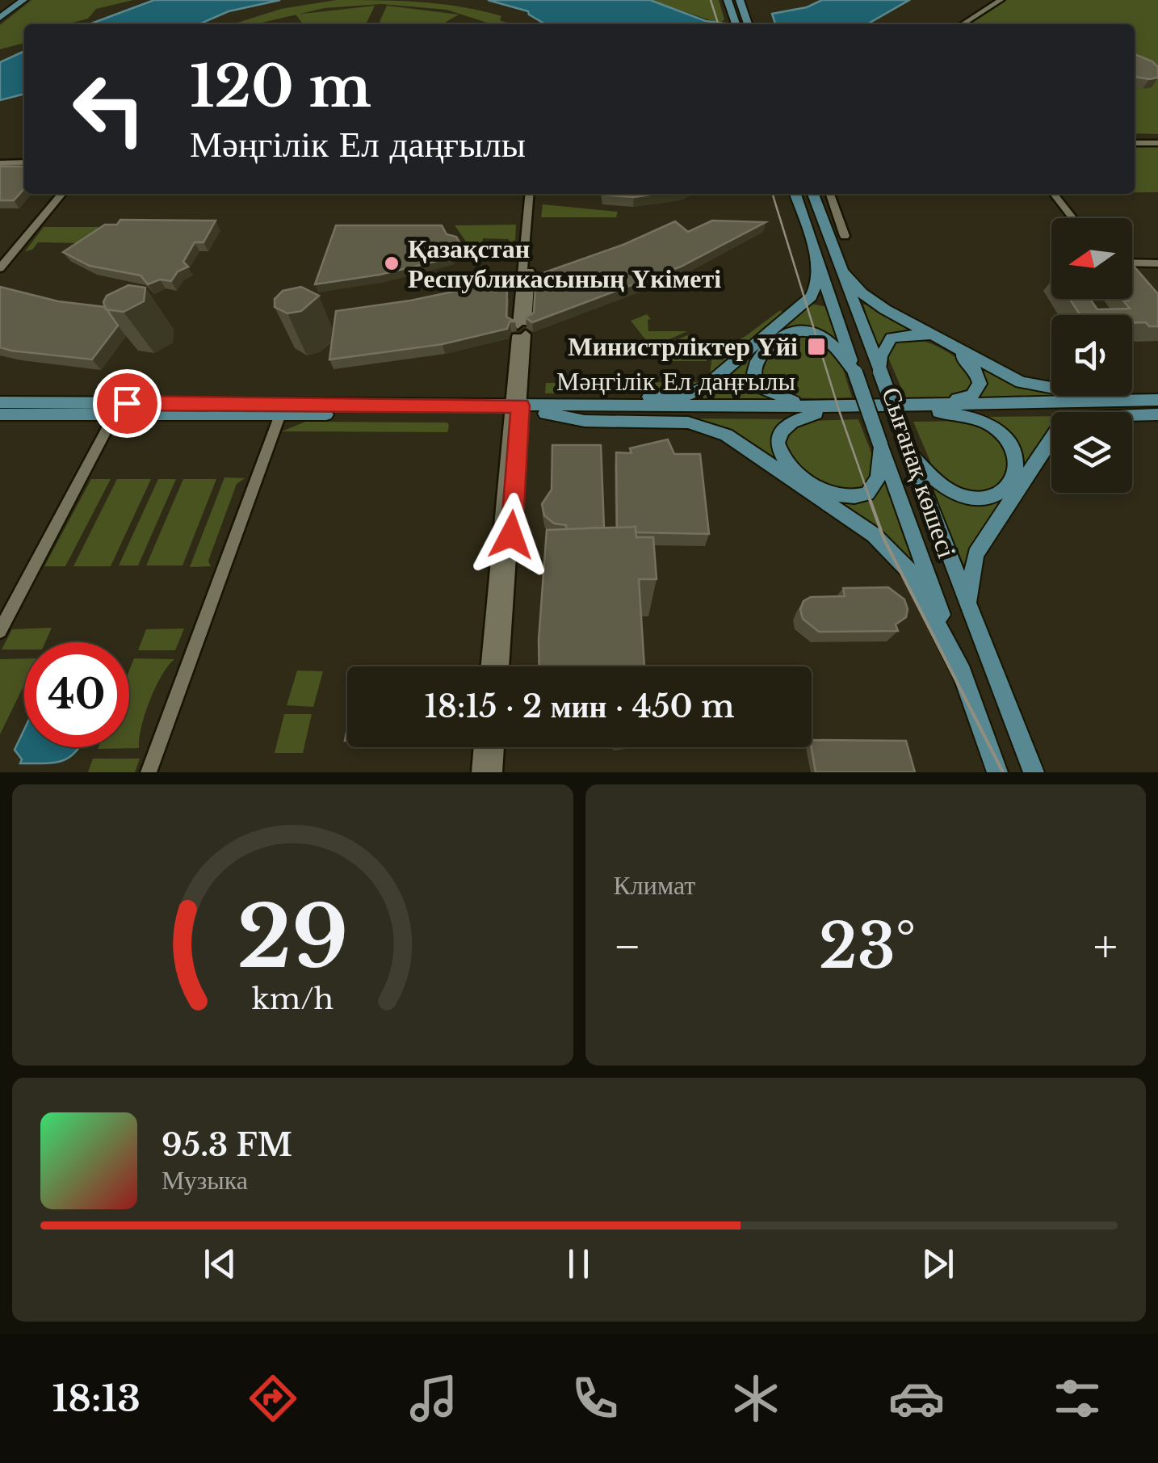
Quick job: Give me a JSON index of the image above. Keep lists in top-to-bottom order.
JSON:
{
  "streets": {
    "main road": ["Мәңгілік Ел даңғылы", "Сығанақ көшесі"]
  },
  "places": {
    "other": ["Қазақстан Республикасының Үкіметі"],
    "transit": ["Министрліктер Үйі"]
  },
  "north": "left",
  "page": {
    "turn": ["120 m", "Мәңгілік Ел даңғылы"],
    "limit": "40",
    "trip": "18:15 · 2 мин · 450 m",
    "tile": "Климат",
    "heat": ["−", "23°", "+"],
    "song": ["95.3 FM", "Музыка"],
    "tabs": "18:13",
    "gauge": ["29", "km/h"]
  }
}
